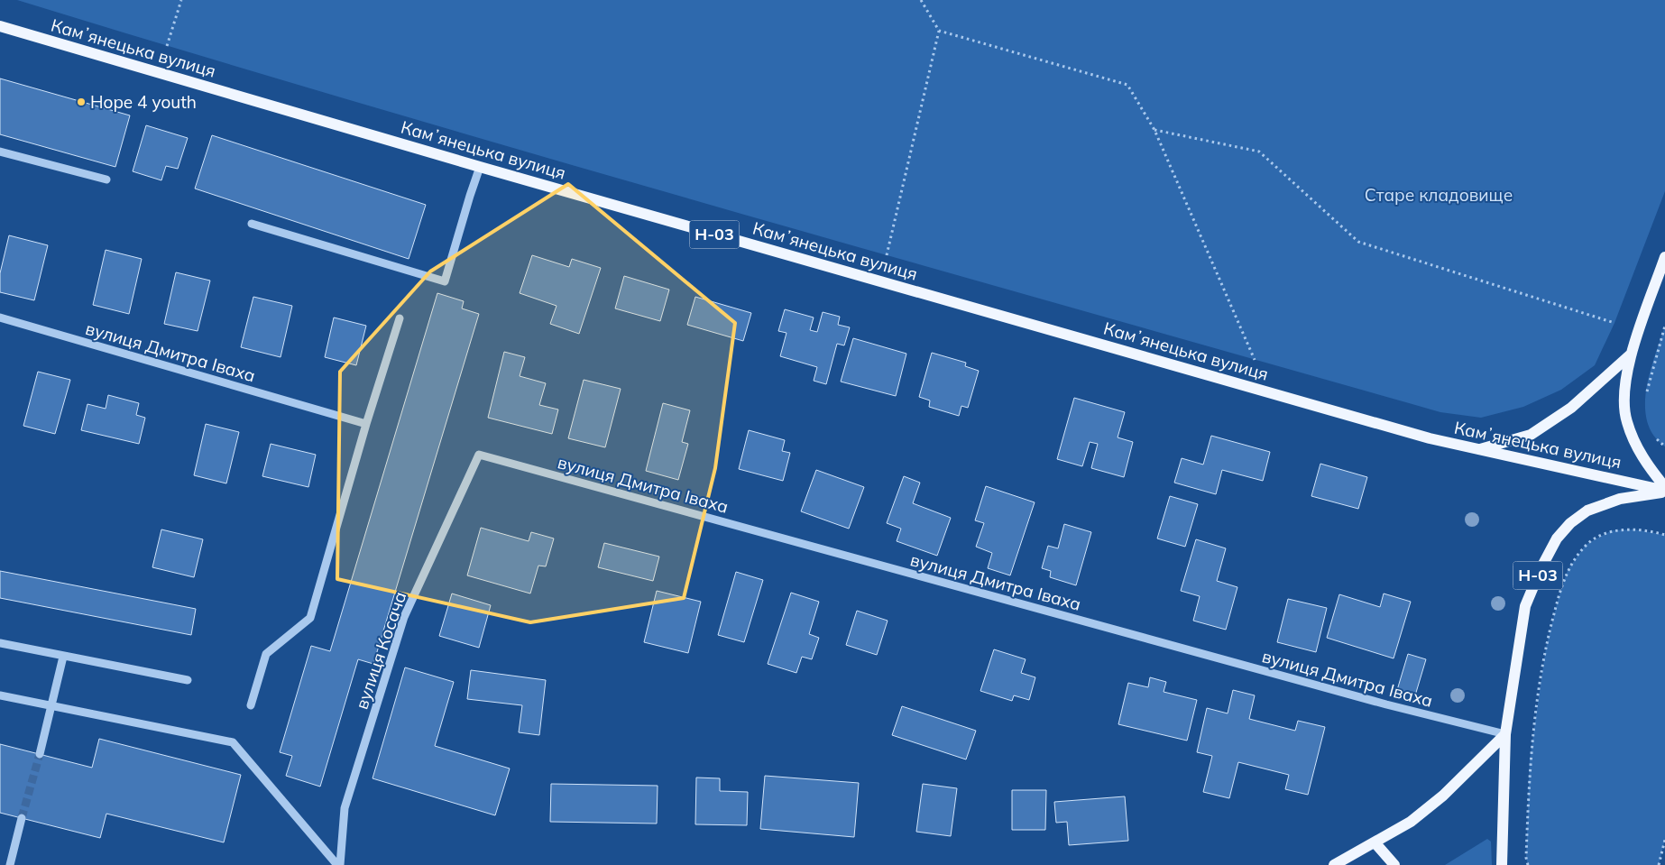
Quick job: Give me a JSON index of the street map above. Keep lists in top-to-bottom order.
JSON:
{
  "streets": {
    "main road": ["Камʼянецька вулиця", "Н-03"],
    "street": ["вулиця Дмитра Іваха", "вулиця Косача"]
  },
  "crossings": [
    ["Камʼянецька вулиця", "Н-03"],
    ["Н-03", "вулиця Дмитра Іваха"],
    ["вулиця Дмитра Іваха", "вулиця Косача"]
  ],
  "parks": ["Старе кладовище"],
  "places": ["Hope 4 youth"]
}
